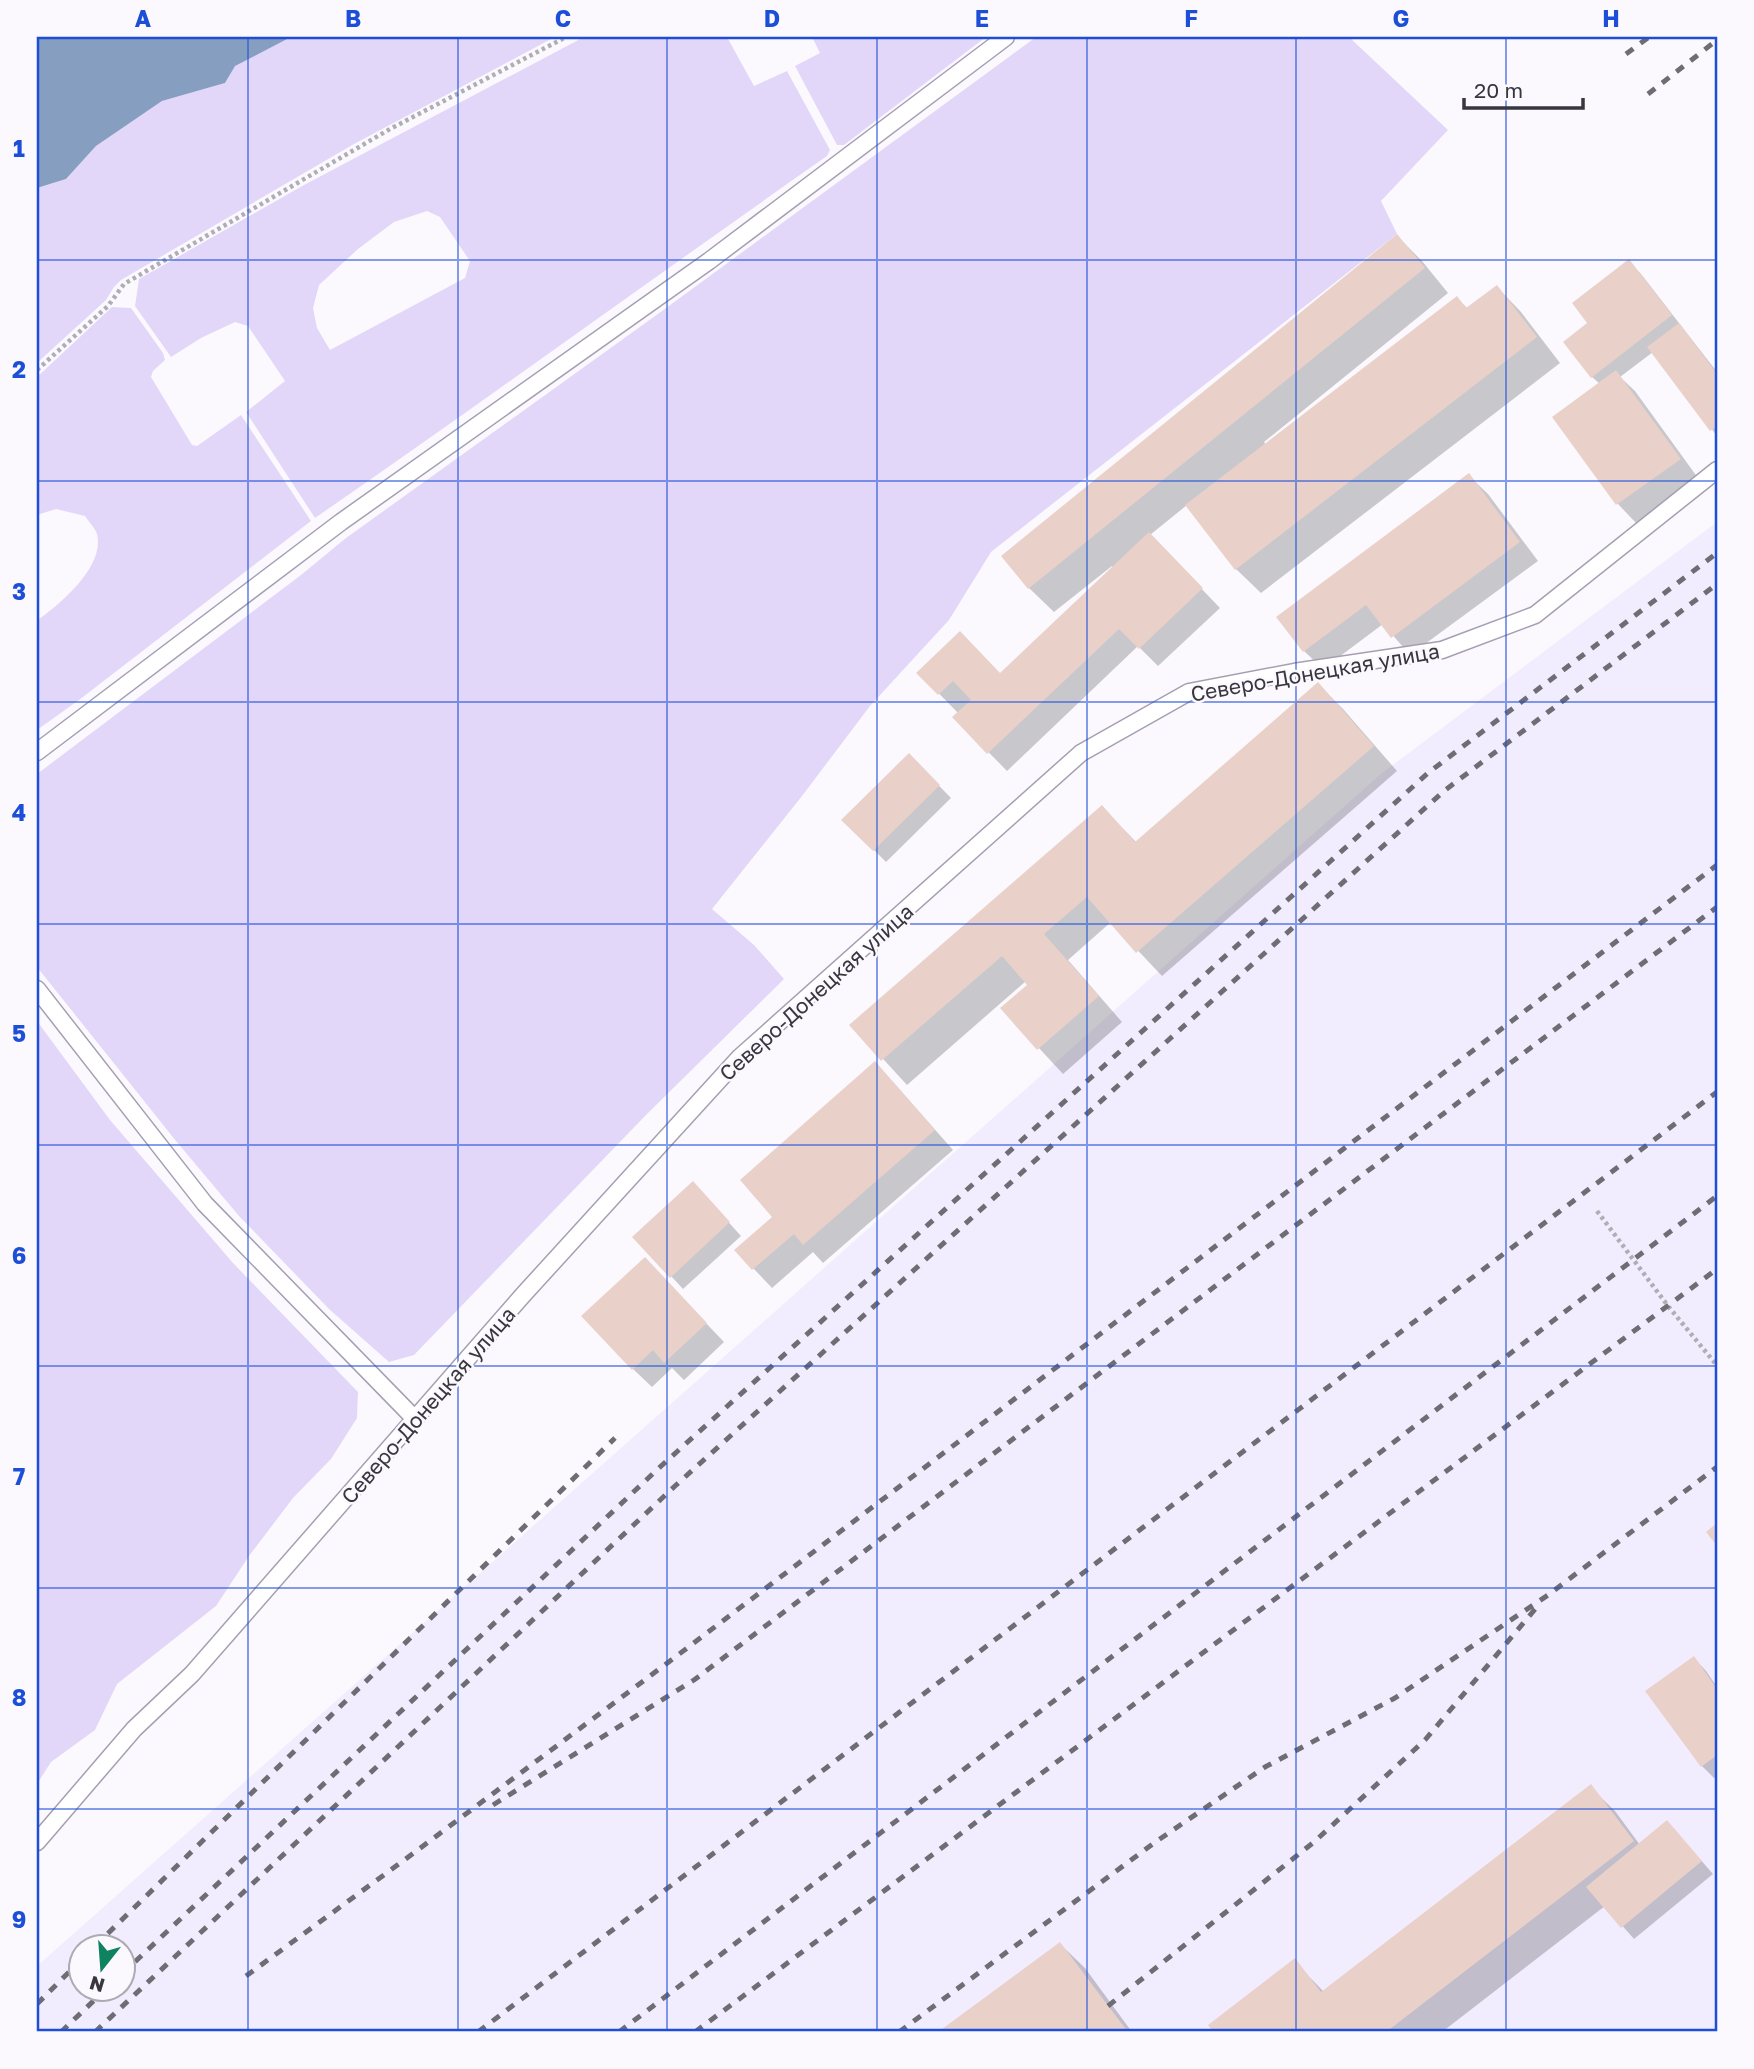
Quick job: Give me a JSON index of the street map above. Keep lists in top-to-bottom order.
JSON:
{
  "streets": {
    "lane": ["Северо-Донецкая улица"]
  },
  "scale_bar": "20 m",
  "north": "bottom",
  "grid": {
    "columns": [
      "A",
      "B",
      "C",
      "D",
      "E",
      "F",
      "G",
      "H"
    ],
    "rows": [
      "1",
      "2",
      "3",
      "4",
      "5",
      "6",
      "7",
      "8",
      "9"
    ]
  }
}
